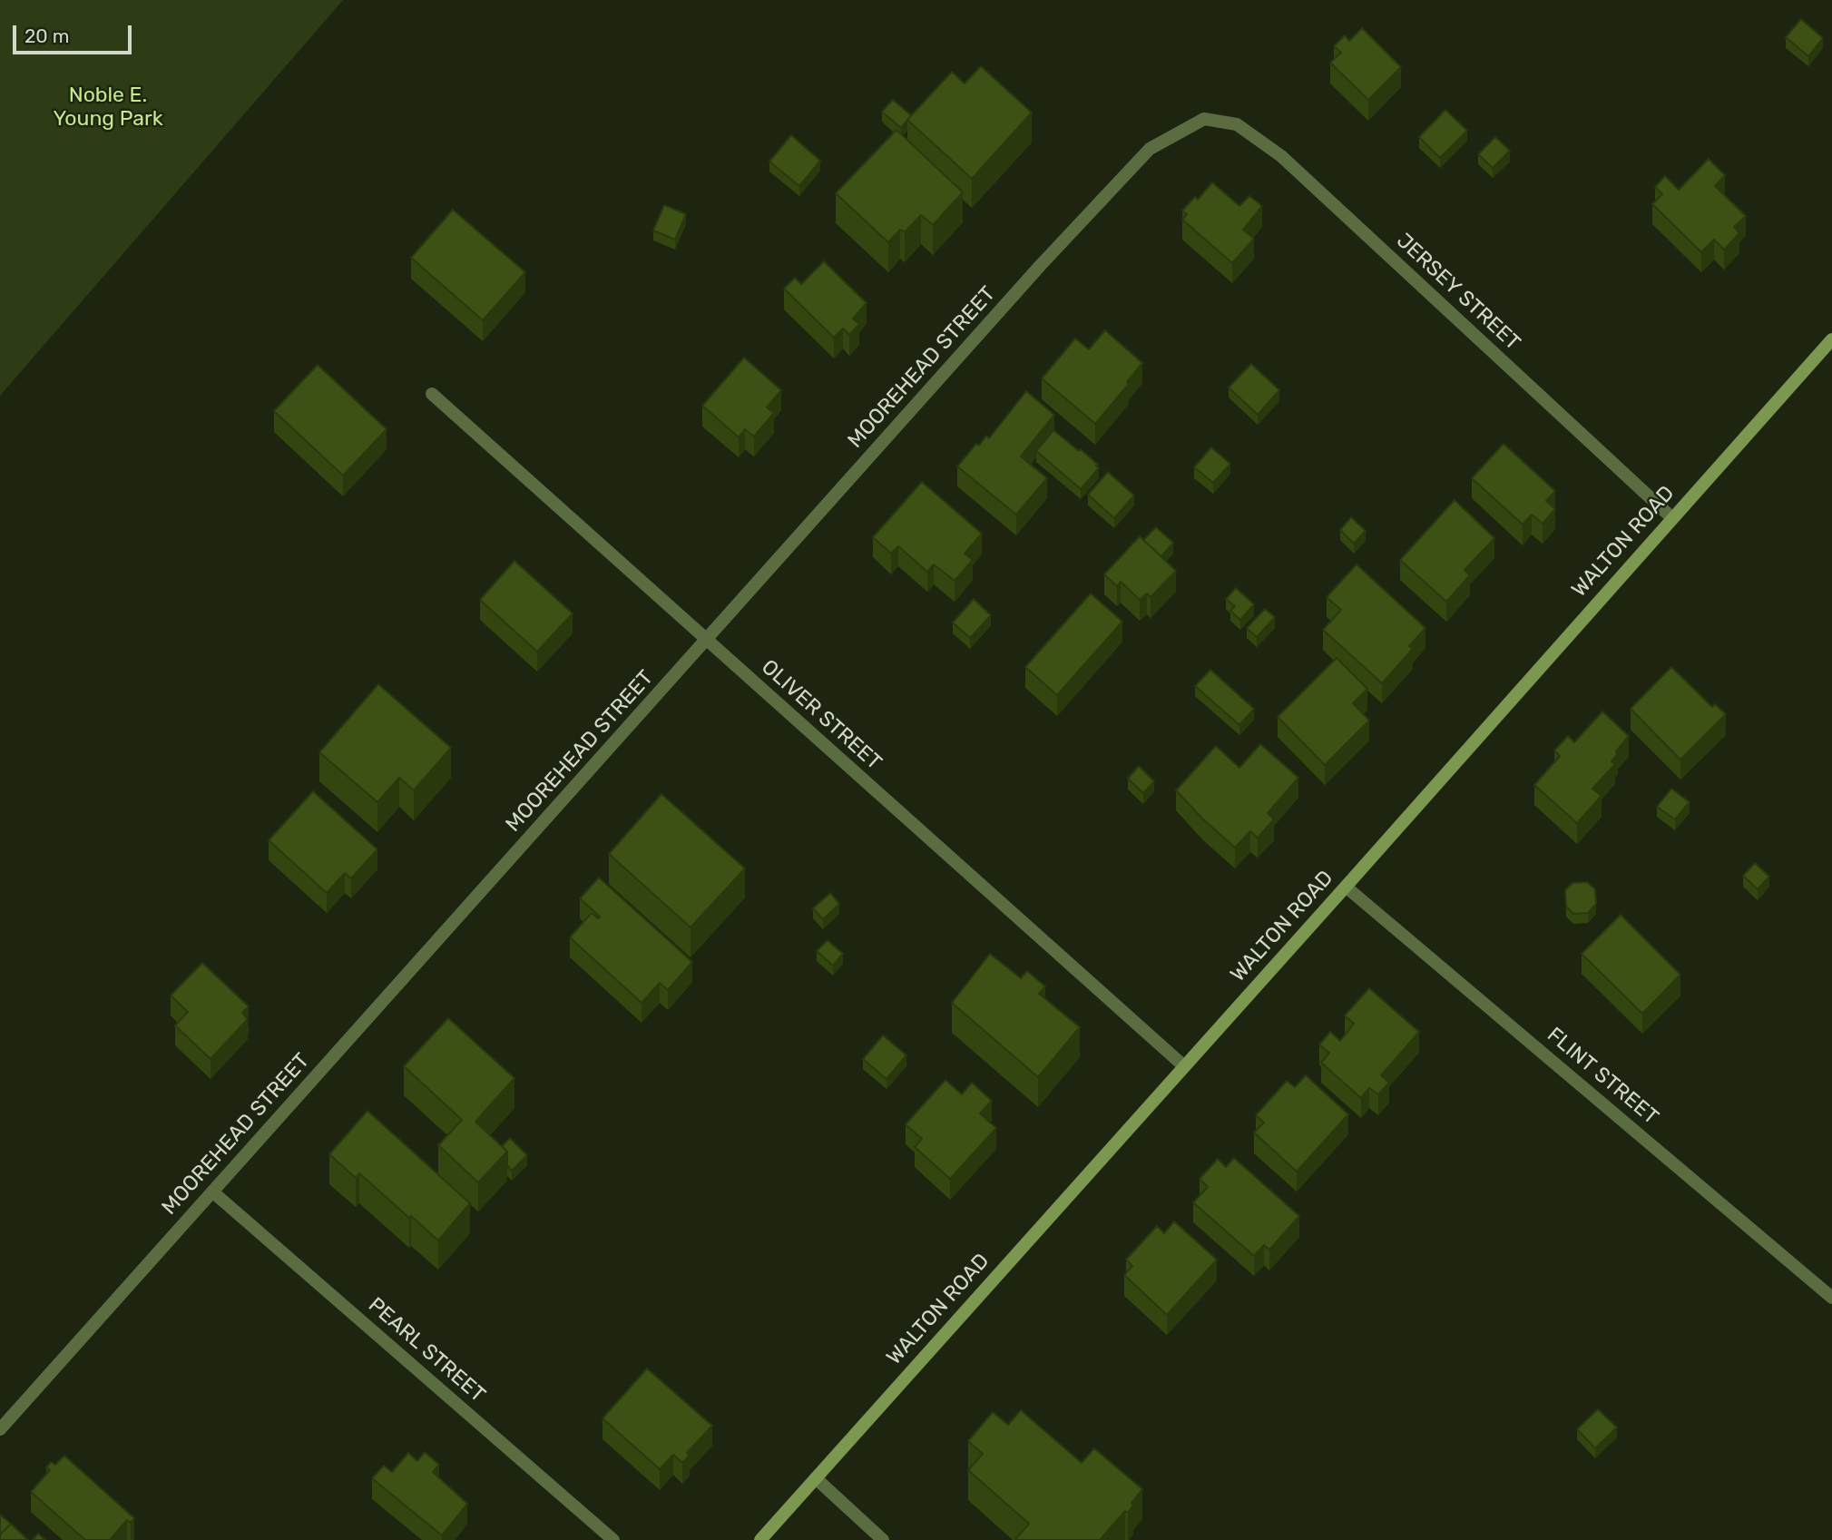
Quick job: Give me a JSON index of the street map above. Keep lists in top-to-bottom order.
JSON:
{
  "streets": {
    "street": [
      "JERSEY STREET",
      "MOOREHEAD STREET",
      "WALTON ROAD",
      "OLIVER STREET",
      "FLINT STREET",
      "PEARL STREET"
    ]
  },
  "crossings": [
    ["JERSEY STREET", "MOOREHEAD STREET"],
    ["JERSEY STREET", "WALTON ROAD"],
    ["MOOREHEAD STREET", "OLIVER STREET"],
    ["MOOREHEAD STREET", "PEARL STREET"],
    ["WALTON ROAD", "OLIVER STREET"],
    ["WALTON ROAD", "FLINT STREET"]
  ],
  "parks": ["Noble E. Young Park"],
  "scale_bar": "20 m"
}
